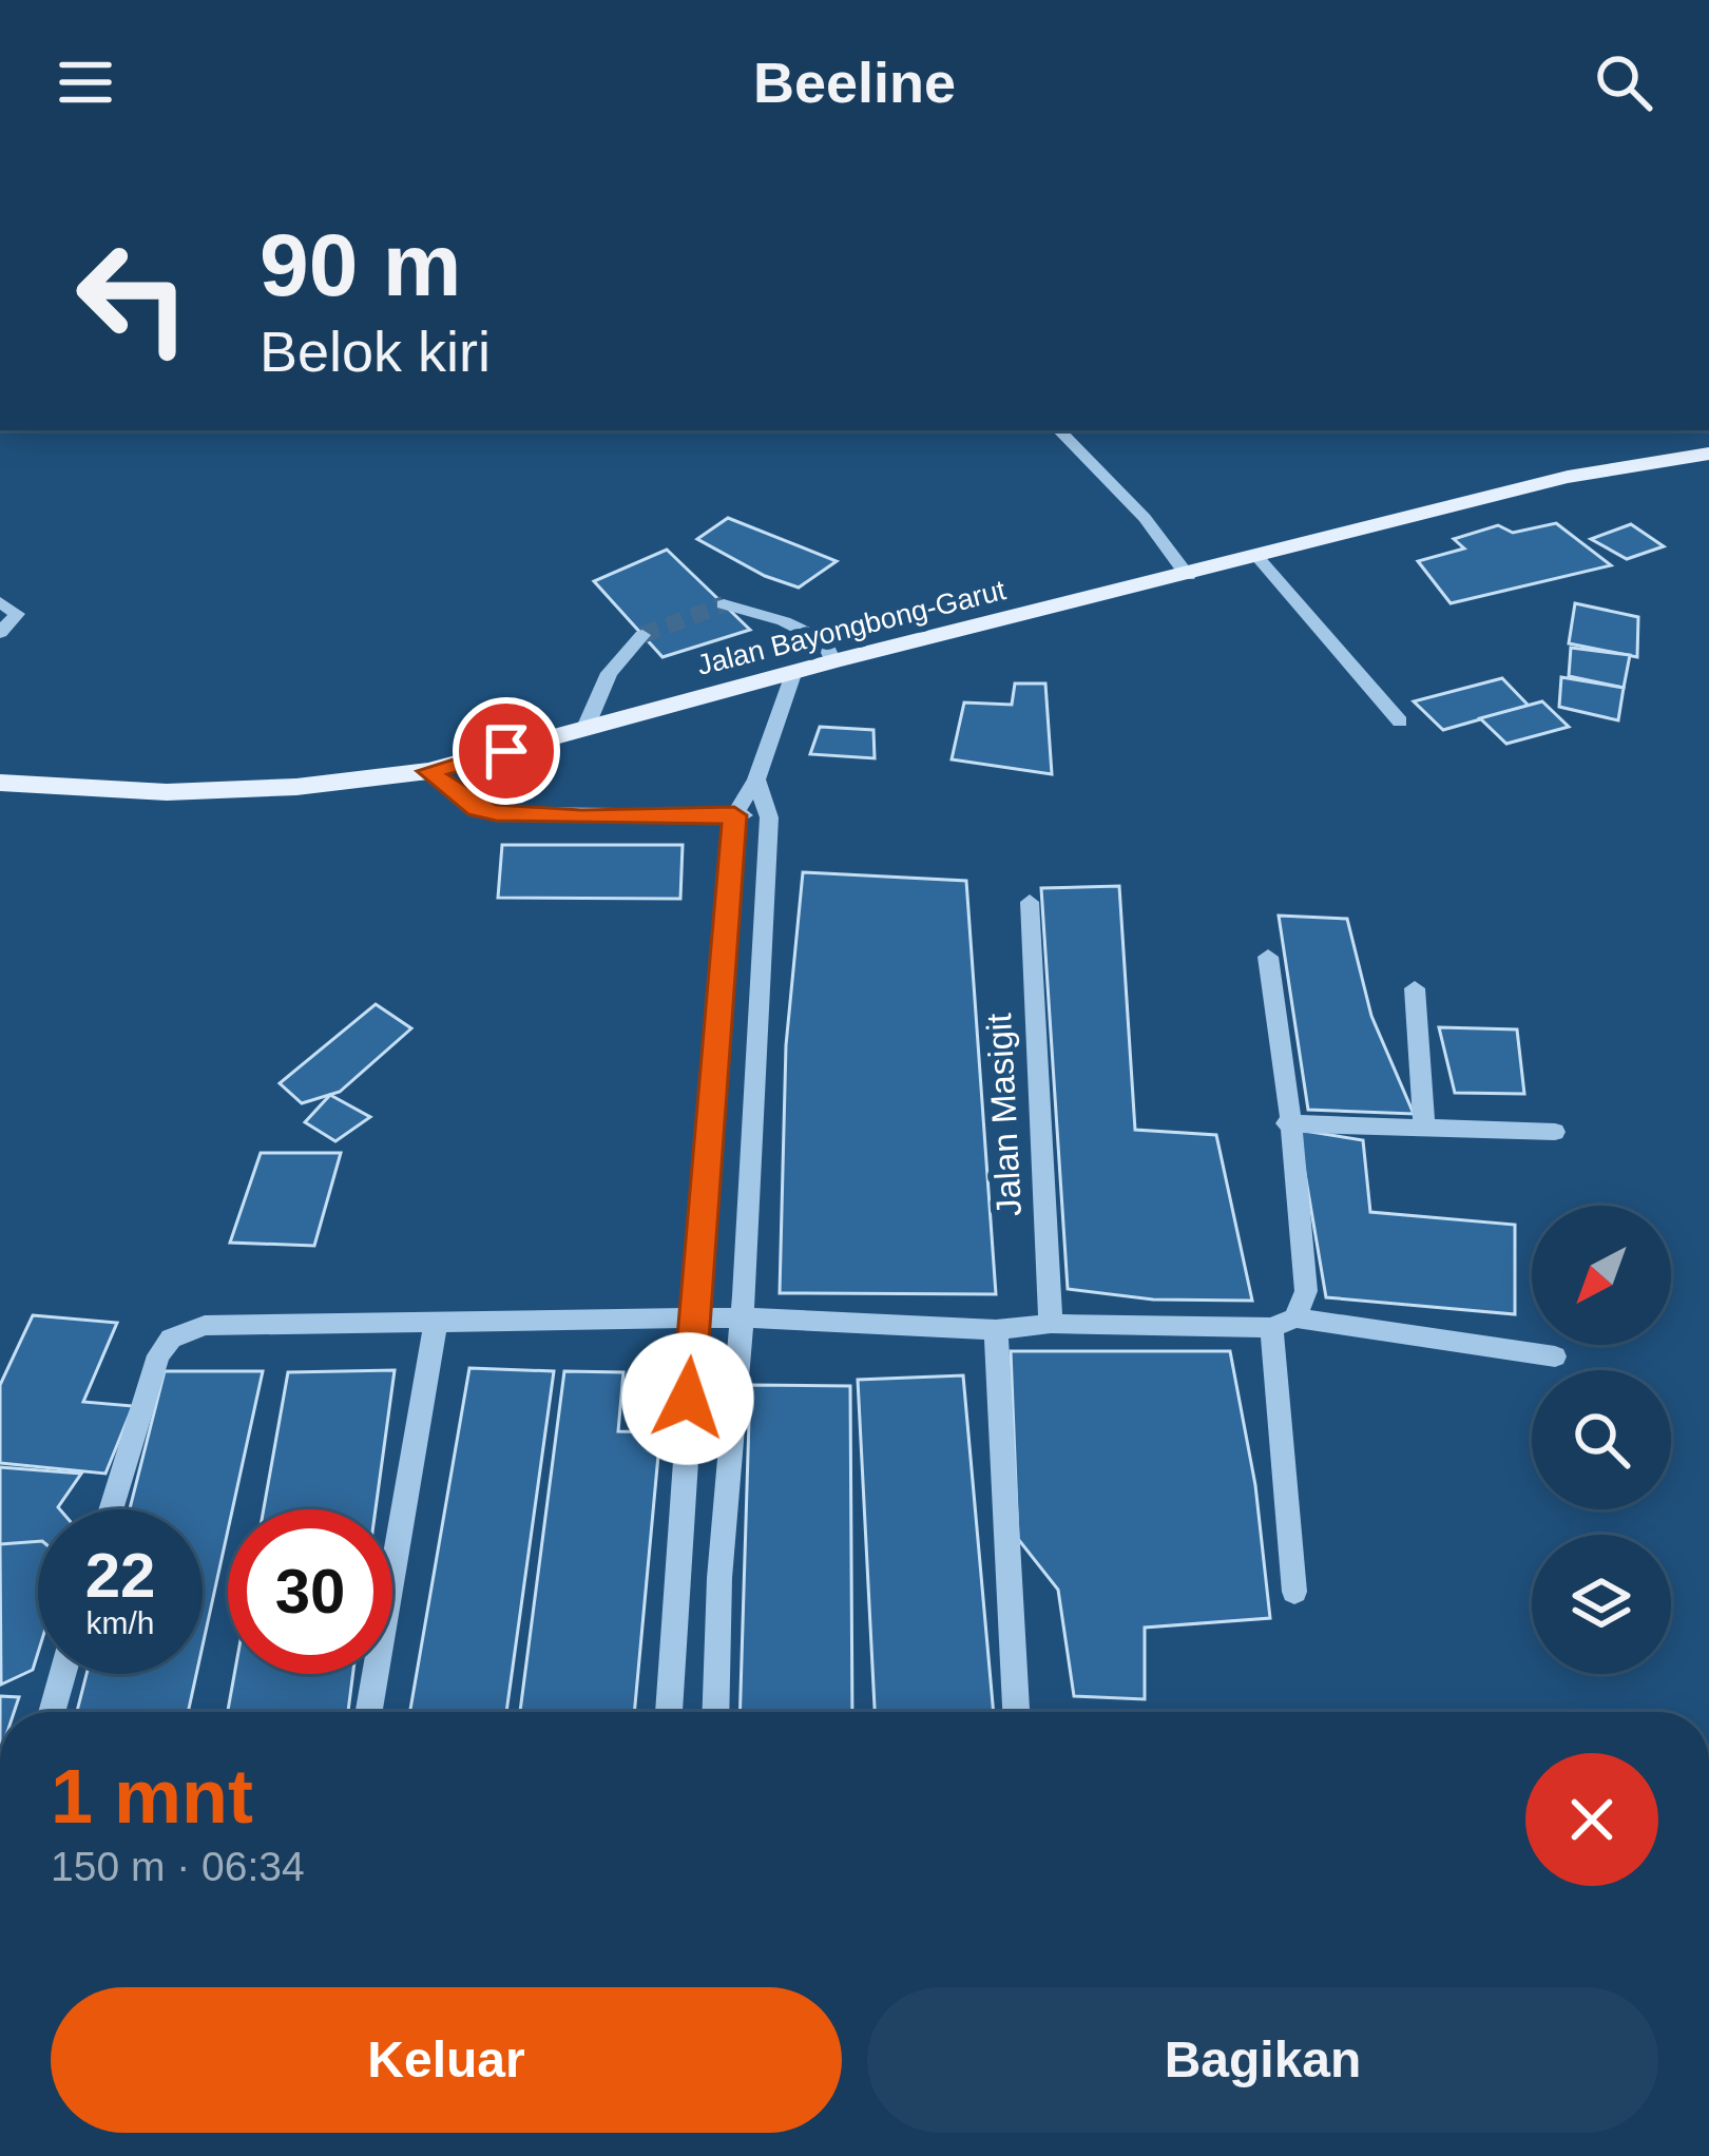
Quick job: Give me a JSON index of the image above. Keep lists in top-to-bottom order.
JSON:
{
  "streets": {
    "main road": ["Jalan Bayongbong-Garut"],
    "street": ["Jalan Masigit"]
  },
  "north": "bottom left",
  "page": {
    "header": "Beeline",
    "turn": ["90 m", "Belok kiri"],
    "speed": "22 km/h",
    "limit": "30",
    "heading": ["1 mnt", "150 m · 06:34"],
    "buttons": ["Keluar", "Bagikan"]
  }
}
